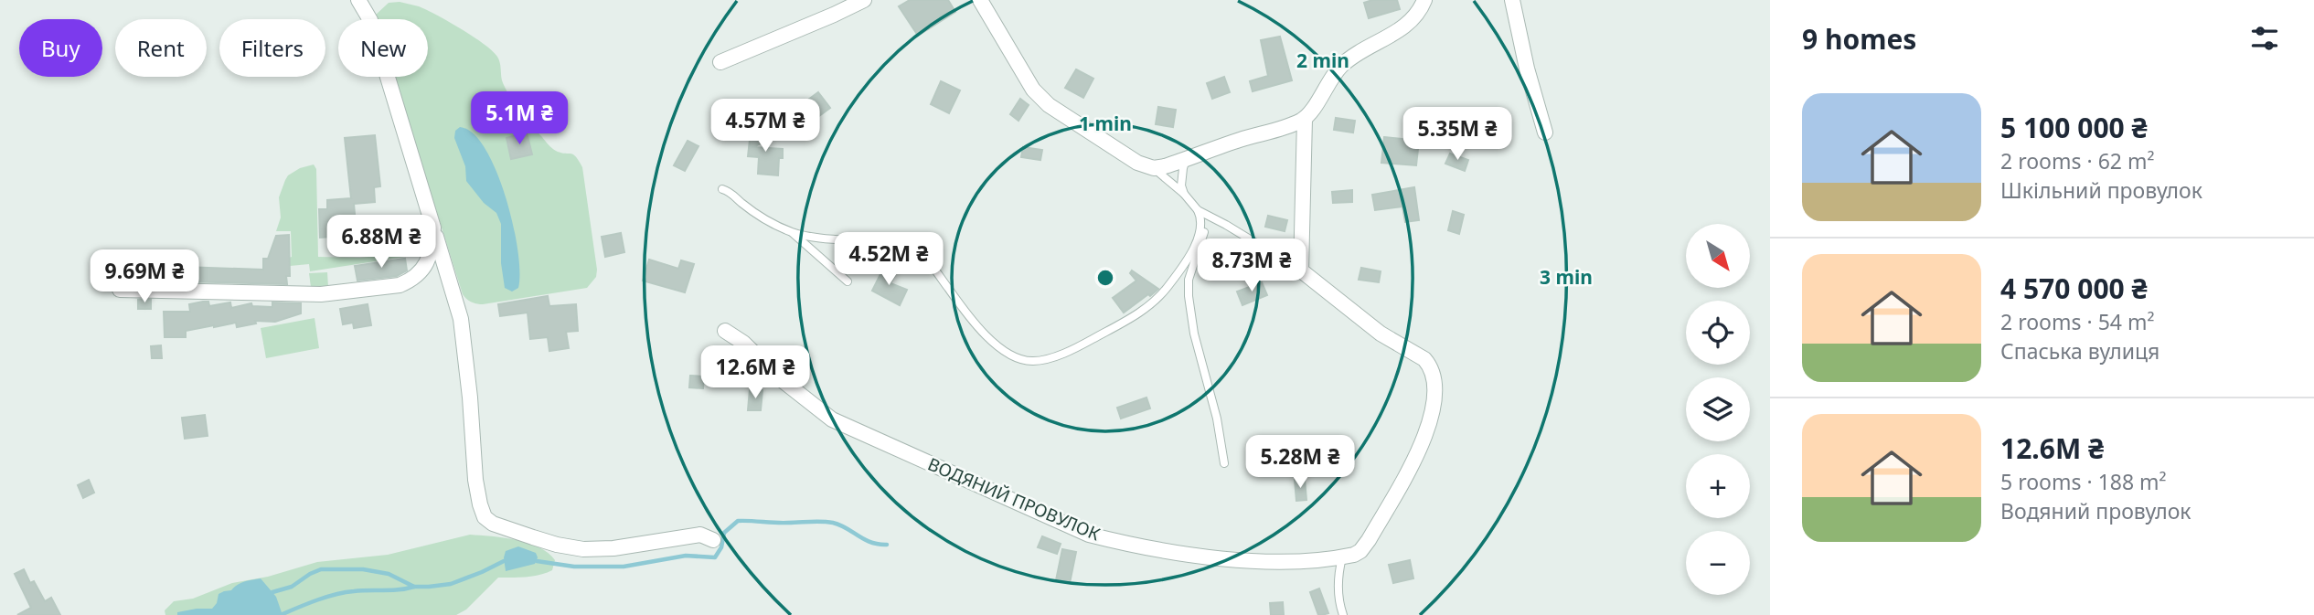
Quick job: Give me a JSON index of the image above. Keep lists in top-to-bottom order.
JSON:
{
  "streets": {
    "street": ["ВОДЯНИЙ ПРОВУЛОК"]
  },
  "north": "bottom right",
  "page": {
    "heading": "9 homes",
    "chip": [
      "Buy",
      "Rent",
      "Filters",
      "New"
    ],
    "list": [
      {
        "name": "5 100 000 ₴",
        "note": "2 rooms · 62 m² · Шкільний провулок"
      },
      {
        "name": "4 570 000 ₴",
        "note": "2 rooms · 54 m² · Спаська вулиця"
      },
      {
        "name": "12.6M ₴",
        "note": "5 rooms · 188 m² · Водяний провулок"
      }
    ],
    "price": [
      "5.1M ₴",
      "4.57M ₴",
      "5.35M ₴",
      "6.88M ₴",
      "4.52M ₴",
      "8.73M ₴",
      "9.69M ₴",
      "12.6M ₴",
      "5.28M ₴"
    ],
    "map_buttons": ["+", "−"]
  },
  "rings": ["2 min", "1 min", "3 min"]
}
